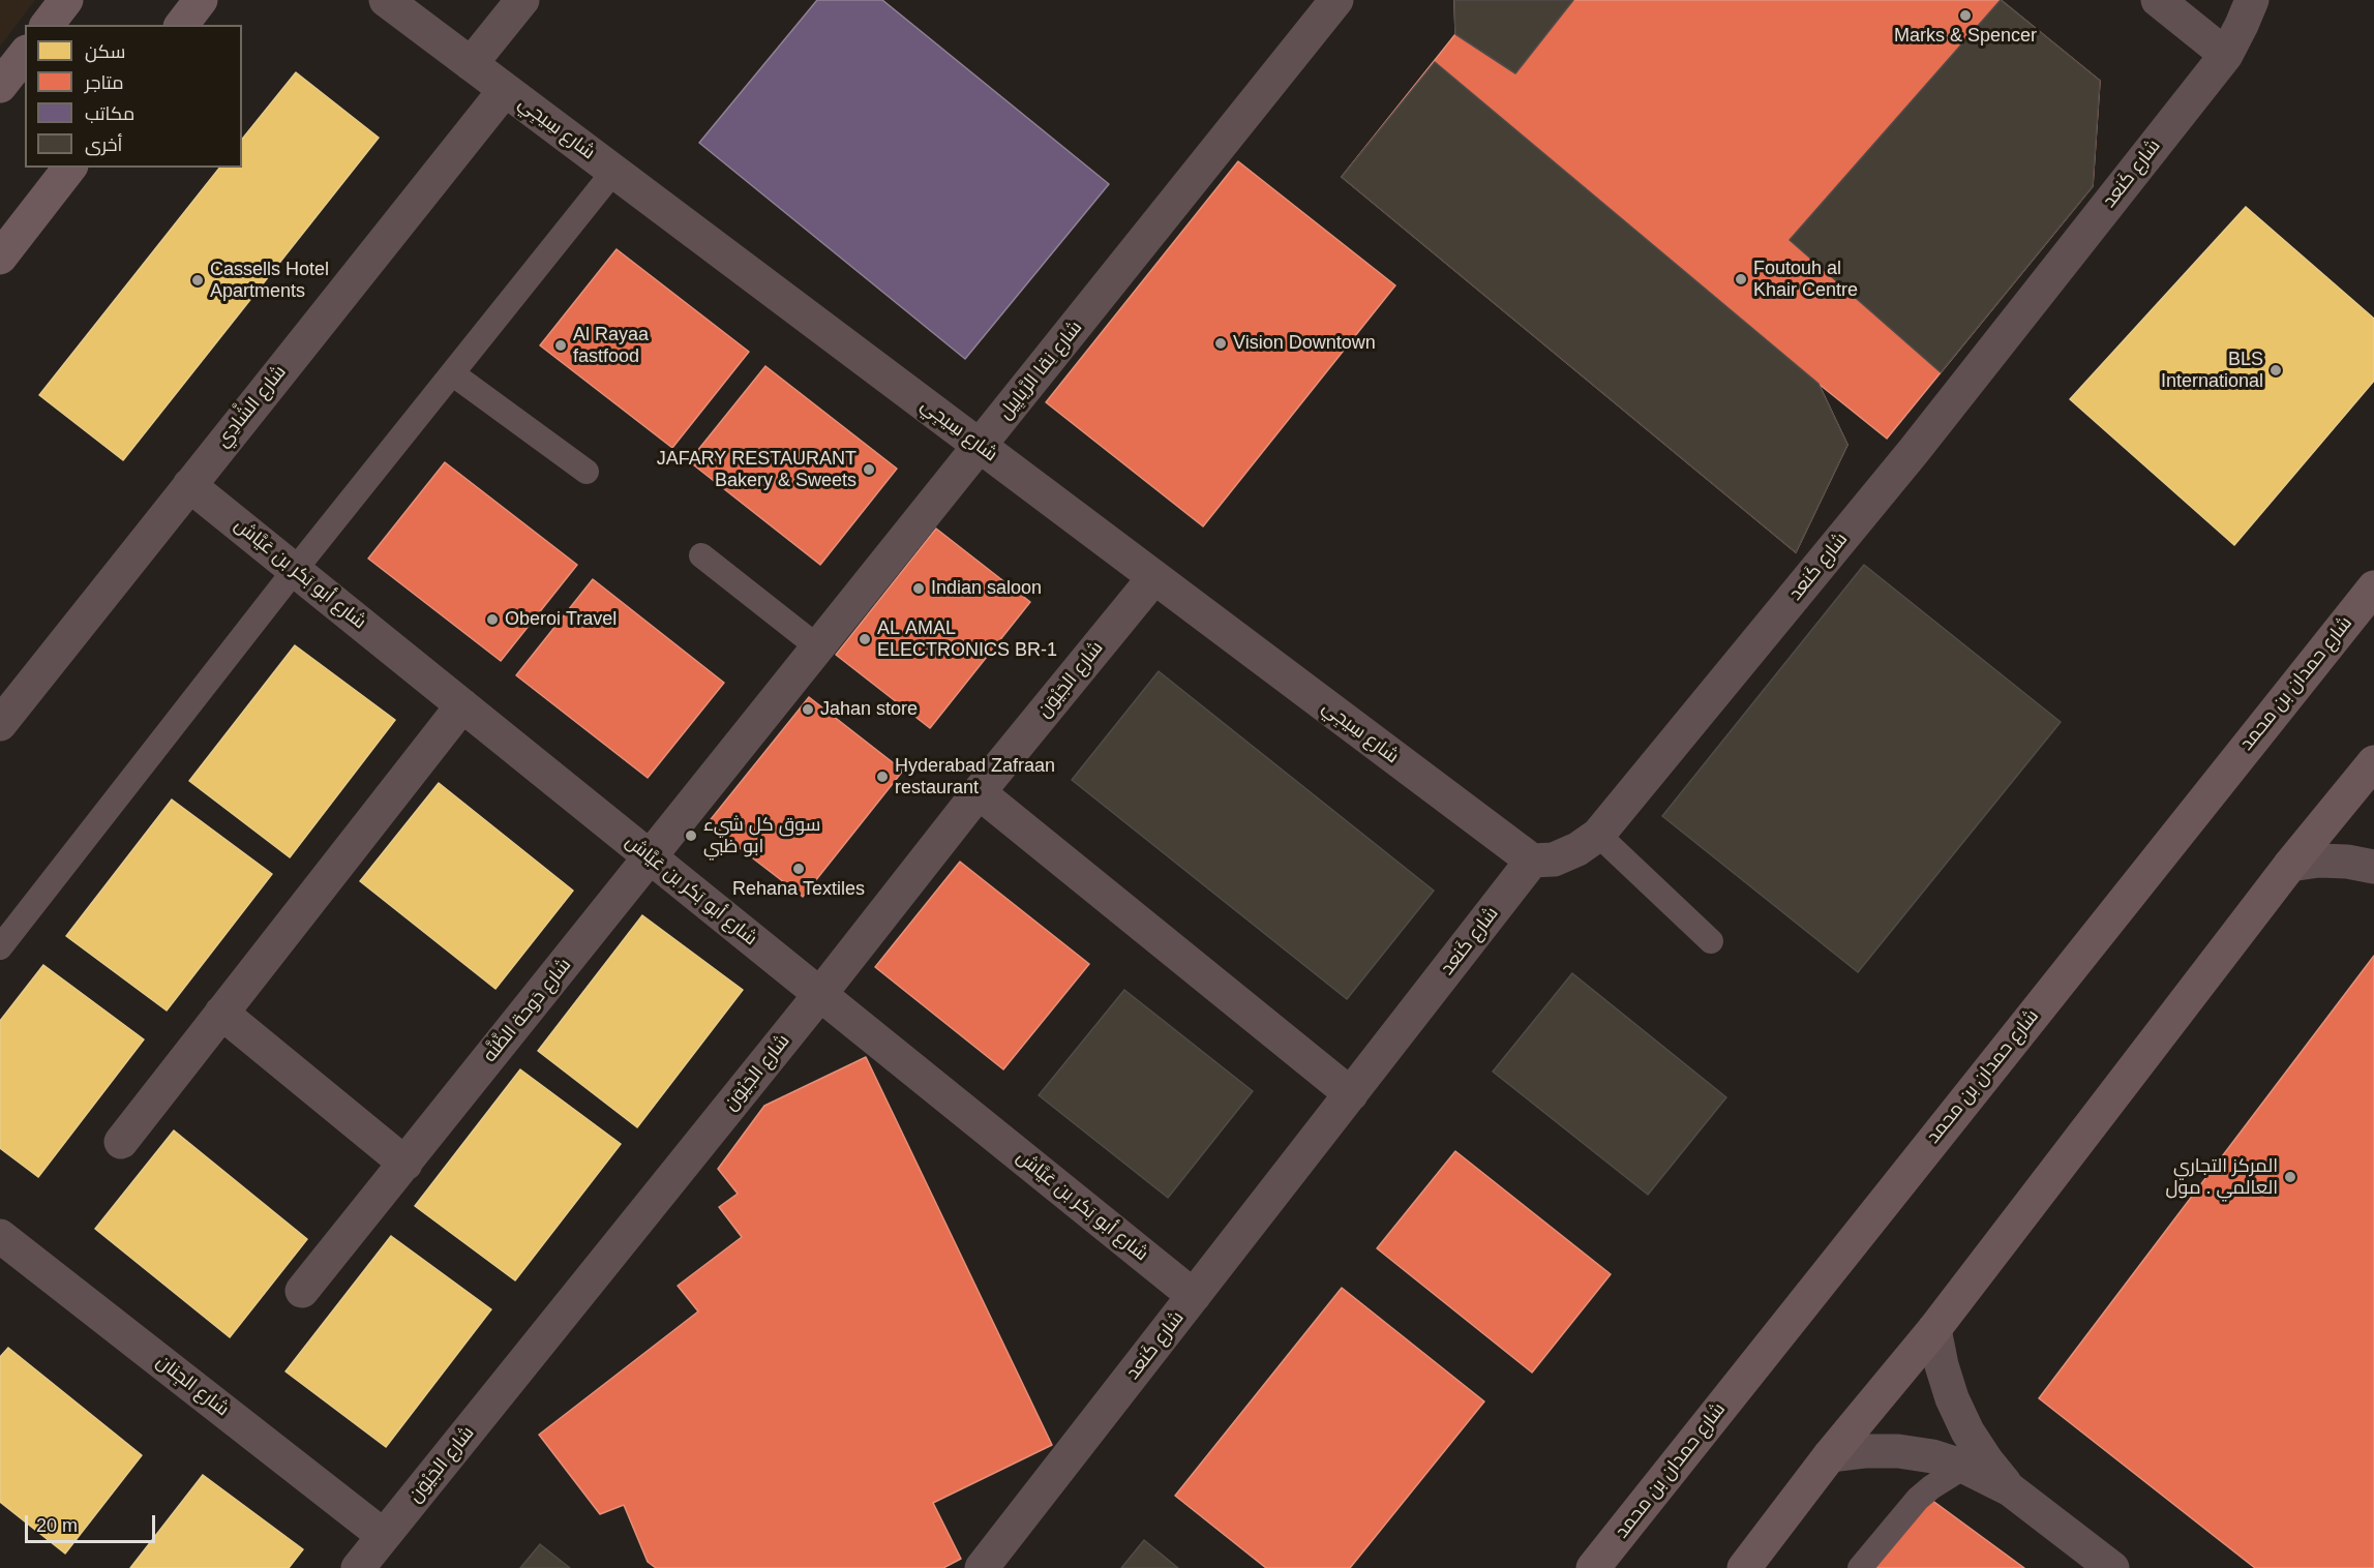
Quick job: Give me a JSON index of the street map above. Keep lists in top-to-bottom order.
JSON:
{
  "streets": {
    "main road": ["شارع حمدان بن محمد"],
    "street": [
      "شارع سِيجِي",
      "شارع كَنعد",
      "شارع نِقا الرَّيايِيل",
      "شارع الشَّادِي",
      "شارع أبو بَكر بن عَيَّاش",
      "شارع الجَيْوَن",
      "شارع دَوحة الظَّنَّه",
      "شارع الجِنان"
    ]
  },
  "crossings": [
    ["شارع سِيجِي", "شارع كَنعد"],
    ["شارع سِيجِي", "شارع نِقا الرَّيايِيل"],
    ["شارع سِيجِي", "شارع الشَّادِي"],
    ["شارع سِيجِي", "شارع الجَيْوَن"],
    ["شارع كَنعد", "شارع أبو بَكر بن عَيَّاش"],
    ["شارع نِقا الرَّيايِيل", "شارع أبو بَكر بن عَيَّاش"],
    ["شارع نِقا الرَّيايِيل", "شارع دَوحة الظَّنَّه"],
    ["شارع الشَّادِي", "شارع أبو بَكر بن عَيَّاش"],
    ["شارع أبو بَكر بن عَيَّاش", "شارع الجَيْوَن"],
    ["شارع أبو بَكر بن عَيَّاش", "شارع دَوحة الظَّنَّه"],
    ["شارع الجَيْوَن", "شارع الجِنان"]
  ],
  "places": [
    "Marks & Spencer",
    "Foutouh al Khair Centre",
    "Cassells Hotel Apartments",
    "Vision Downtown",
    "Al Rayaa fastfood",
    "BLS International",
    "JAFARY RESTAURANT Bakery & Sweets",
    "Indian saloon",
    "Oberoi Travel",
    "AL AMAL ELECTRONICS BR-1",
    "Jahan store",
    "Hyderabad Zafraan restaurant",
    "سوق كل شيء ابو ظبي",
    "Rehana Textiles",
    "المركز التجاري العالمي . مول"
  ],
  "legend": [
    "سكن",
    "متاجر",
    "مكاتب",
    "أخرى"
  ],
  "scale_bar": "20 m"
}
